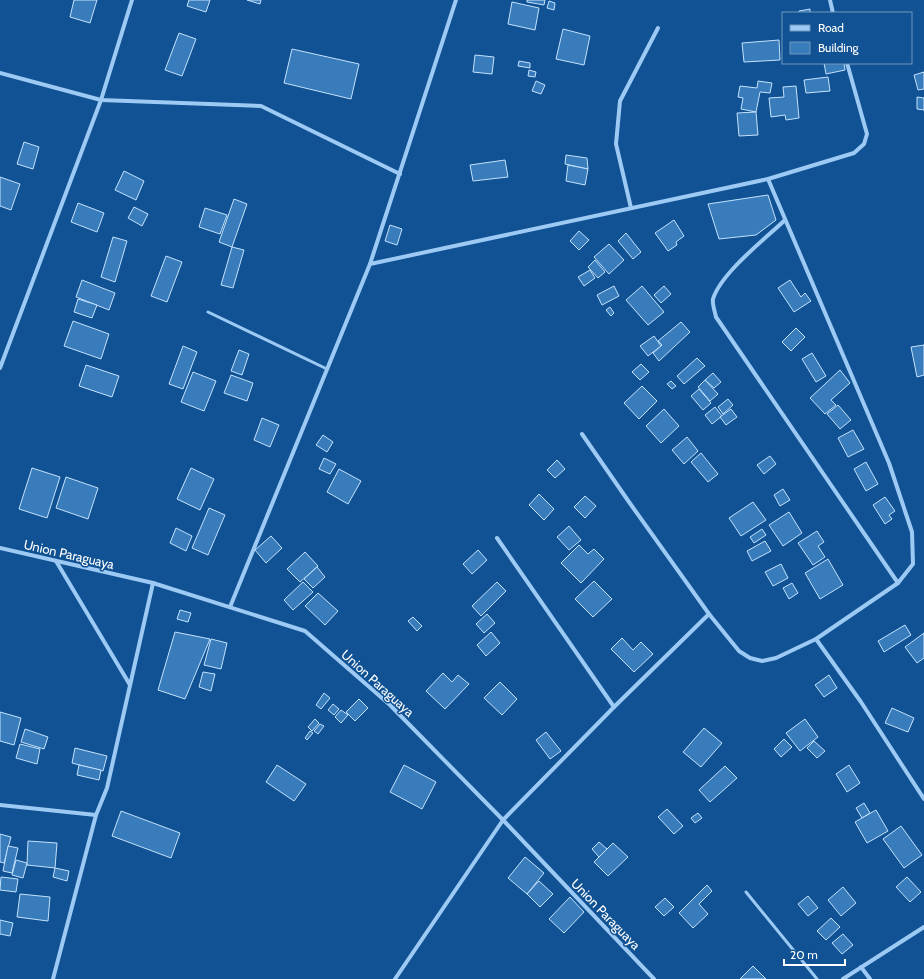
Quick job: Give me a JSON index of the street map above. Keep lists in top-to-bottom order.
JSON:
{
  "streets": {
    "street": ["Union Paraguaya"]
  },
  "legend": ["Road", "Building"],
  "scale_bar": "20 m"
}
